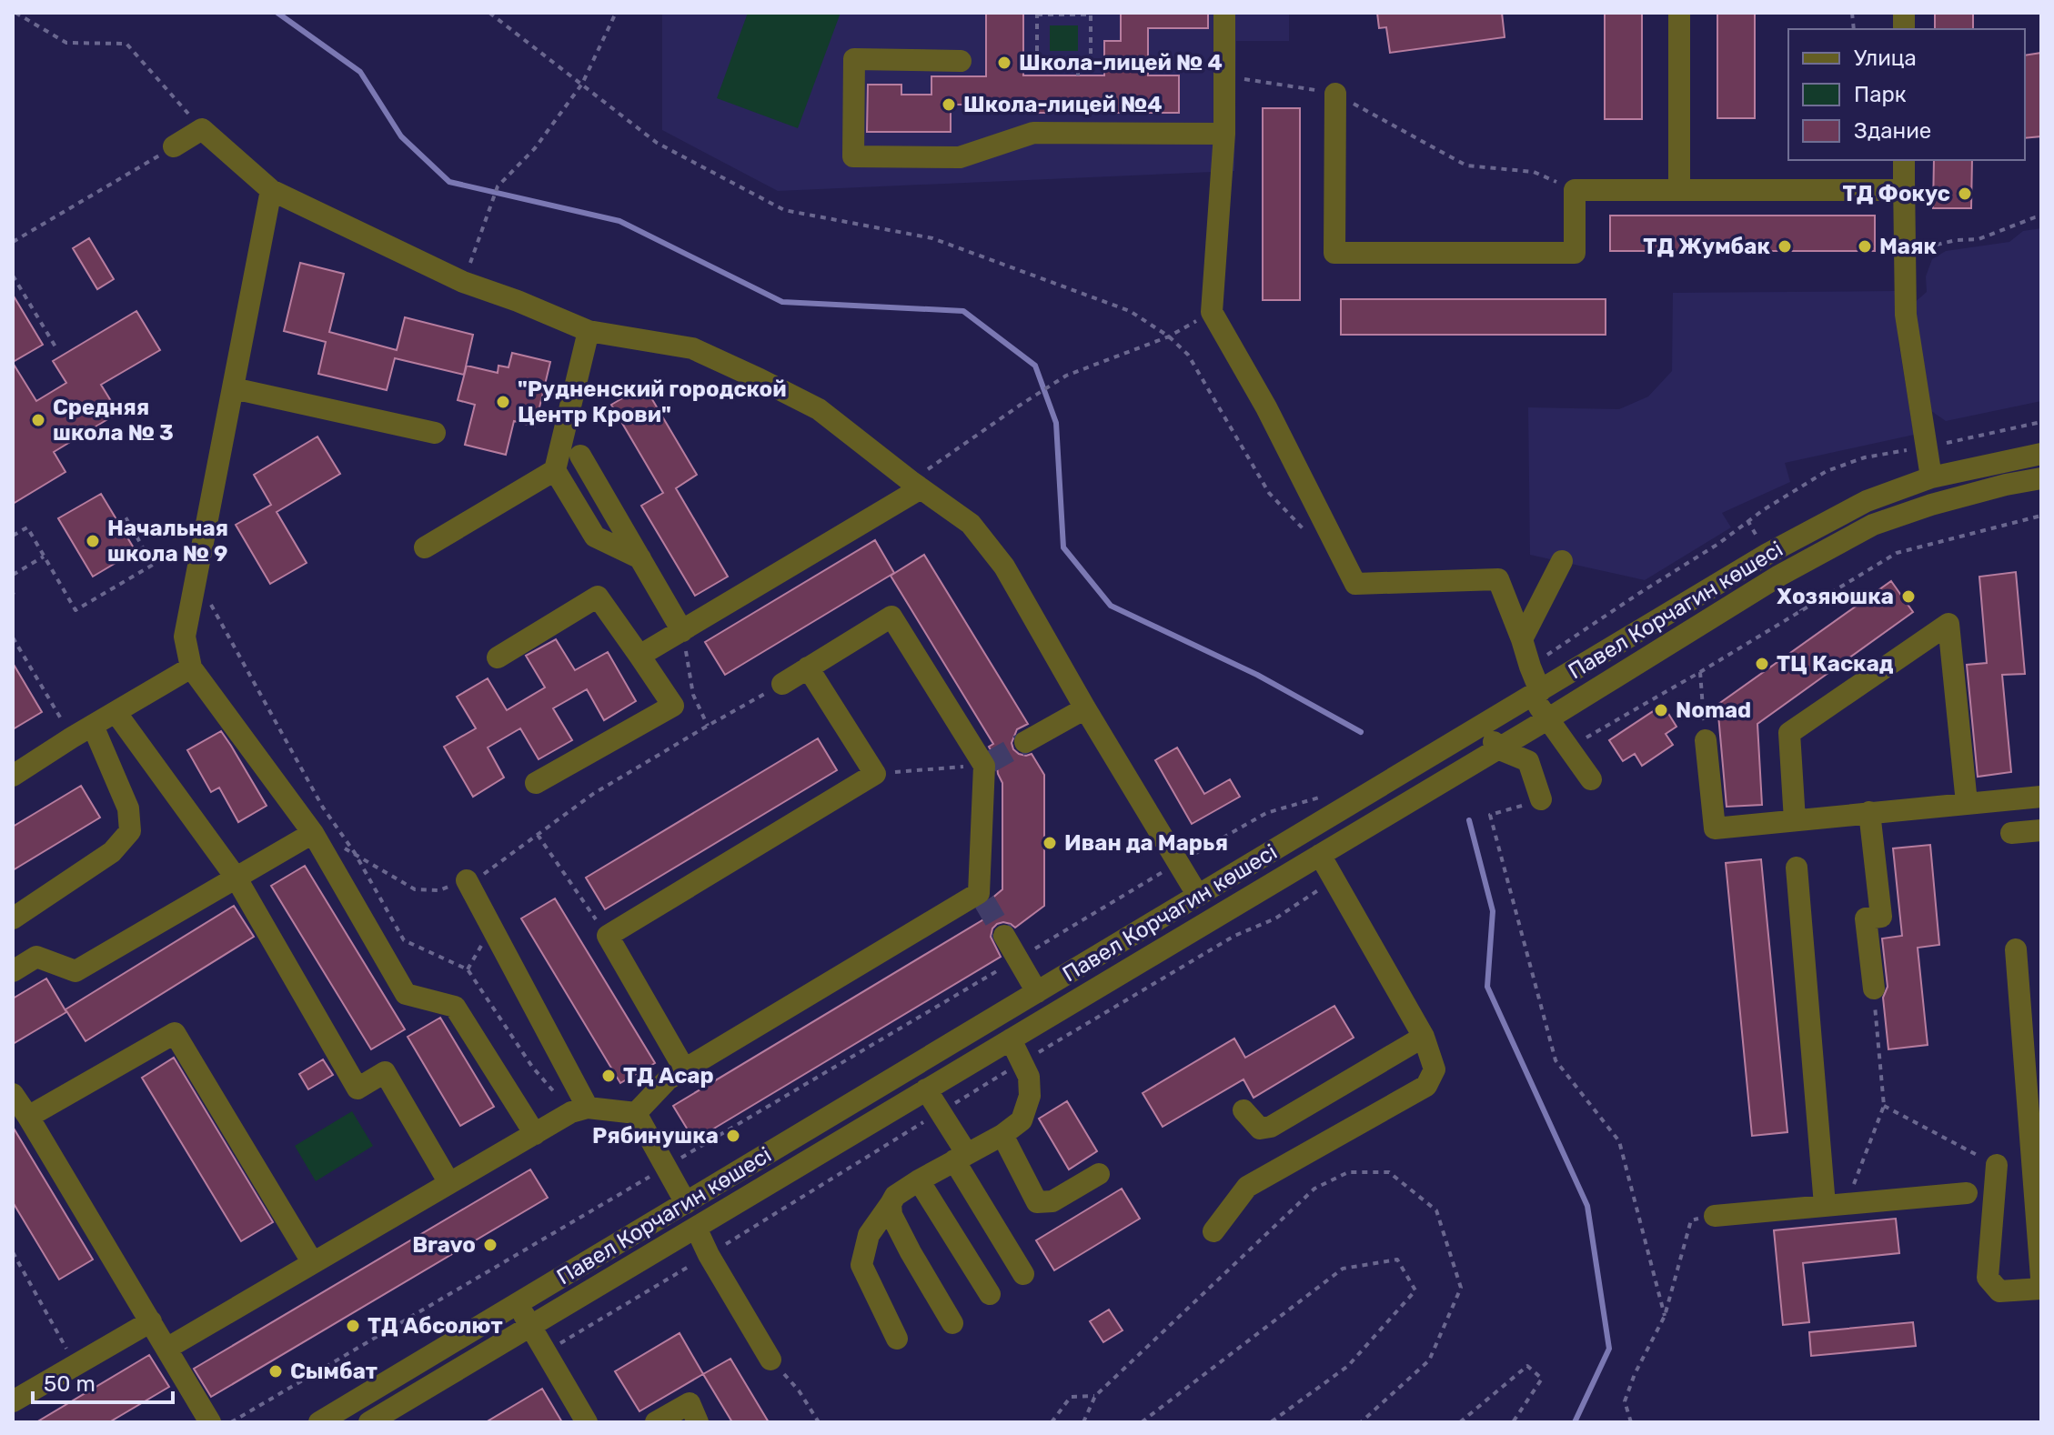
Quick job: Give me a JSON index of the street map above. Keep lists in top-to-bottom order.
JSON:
{
  "streets": {
    "street": ["Павел Корчагин көшесі"]
  },
  "places": [
    "Школа-лицей № 4",
    "Школа-лицей №4",
    "ТД Фокус",
    "ТД Жумбак",
    "Маяк",
    "\"Рудненский городской Центр Крови\"",
    "Средняя школа № 3",
    "Начальная школа № 9",
    "Хозяюшка",
    "ТЦ Каскад",
    "Nomad",
    "Иван да Марья",
    "ТД Асар",
    "Рябинушка",
    "Bravo",
    "ТД Абсолют",
    "Сымбат"
  ],
  "legend": ["Улица", "Парк", "Здание"],
  "scale_bar": "50 m"
}
